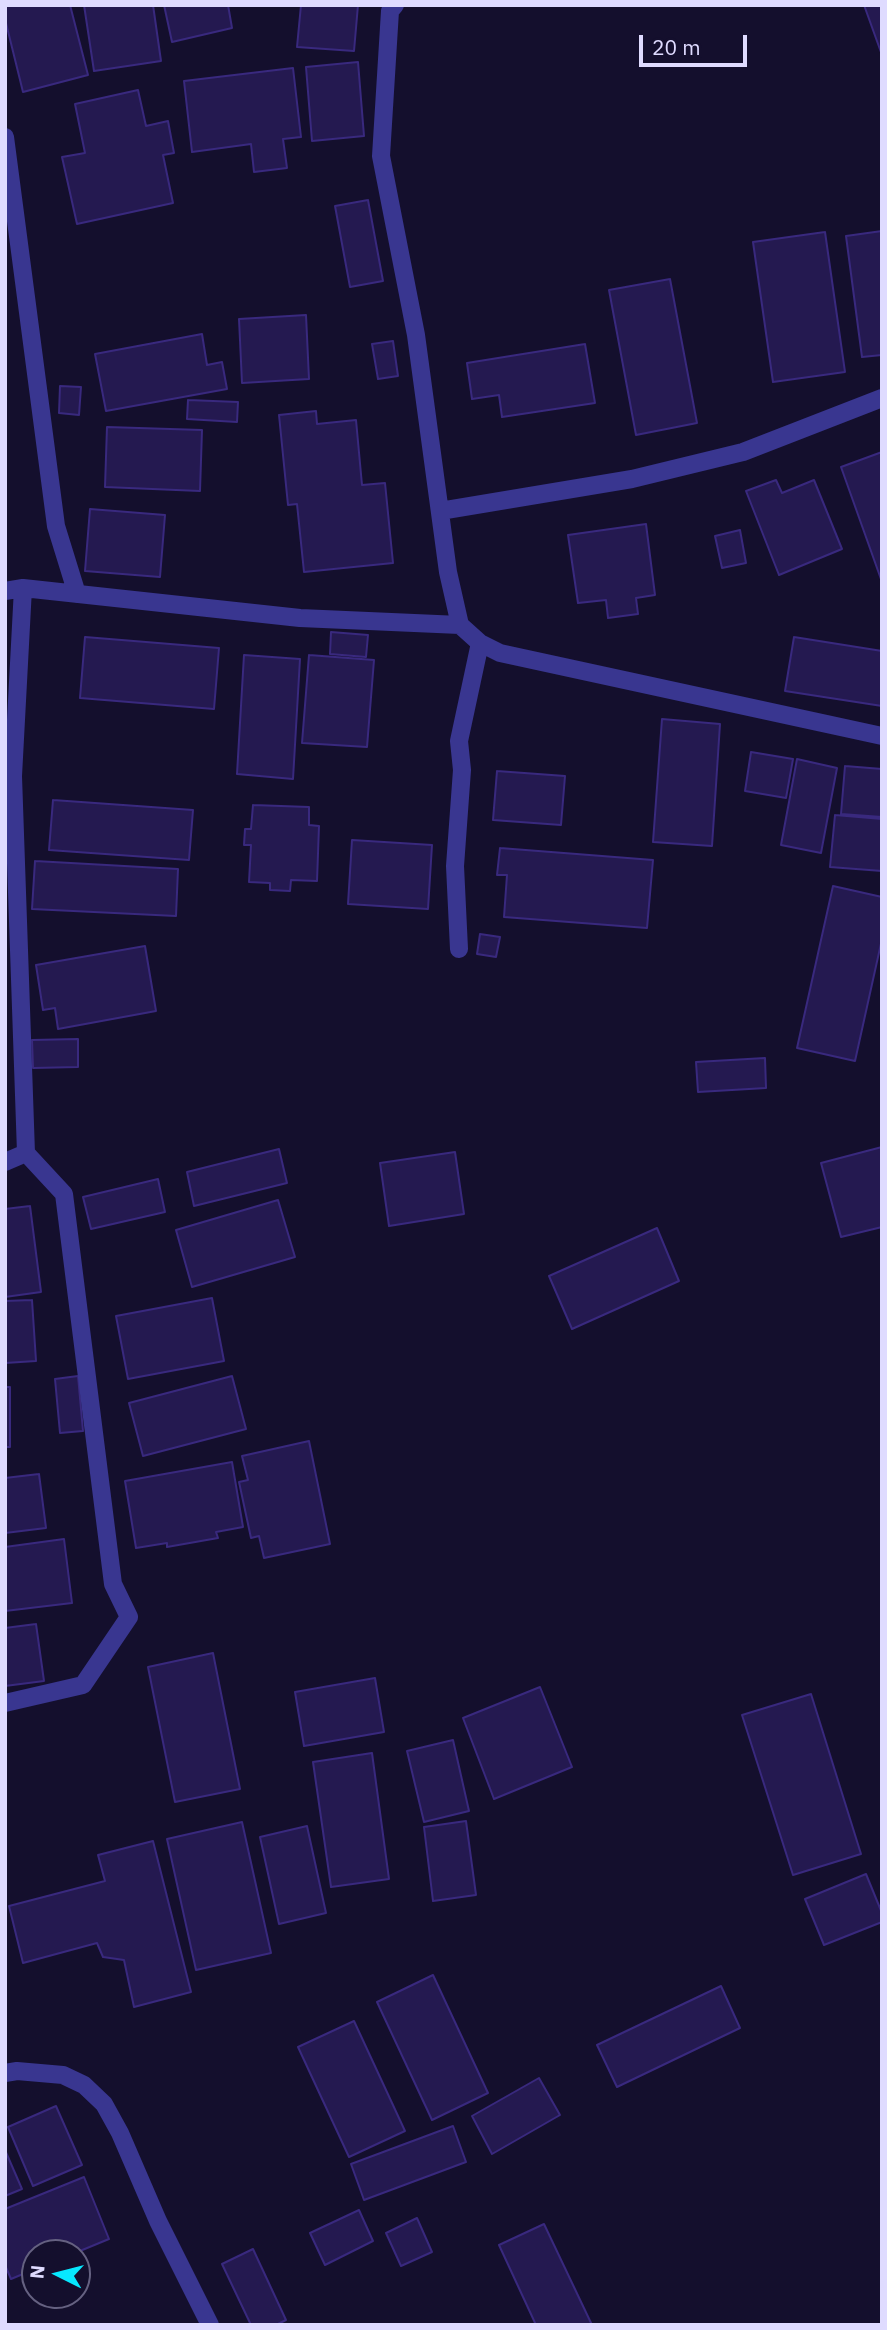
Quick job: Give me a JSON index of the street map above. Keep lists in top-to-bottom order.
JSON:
{
  "scale_bar": "20 m",
  "north": "left"
}
